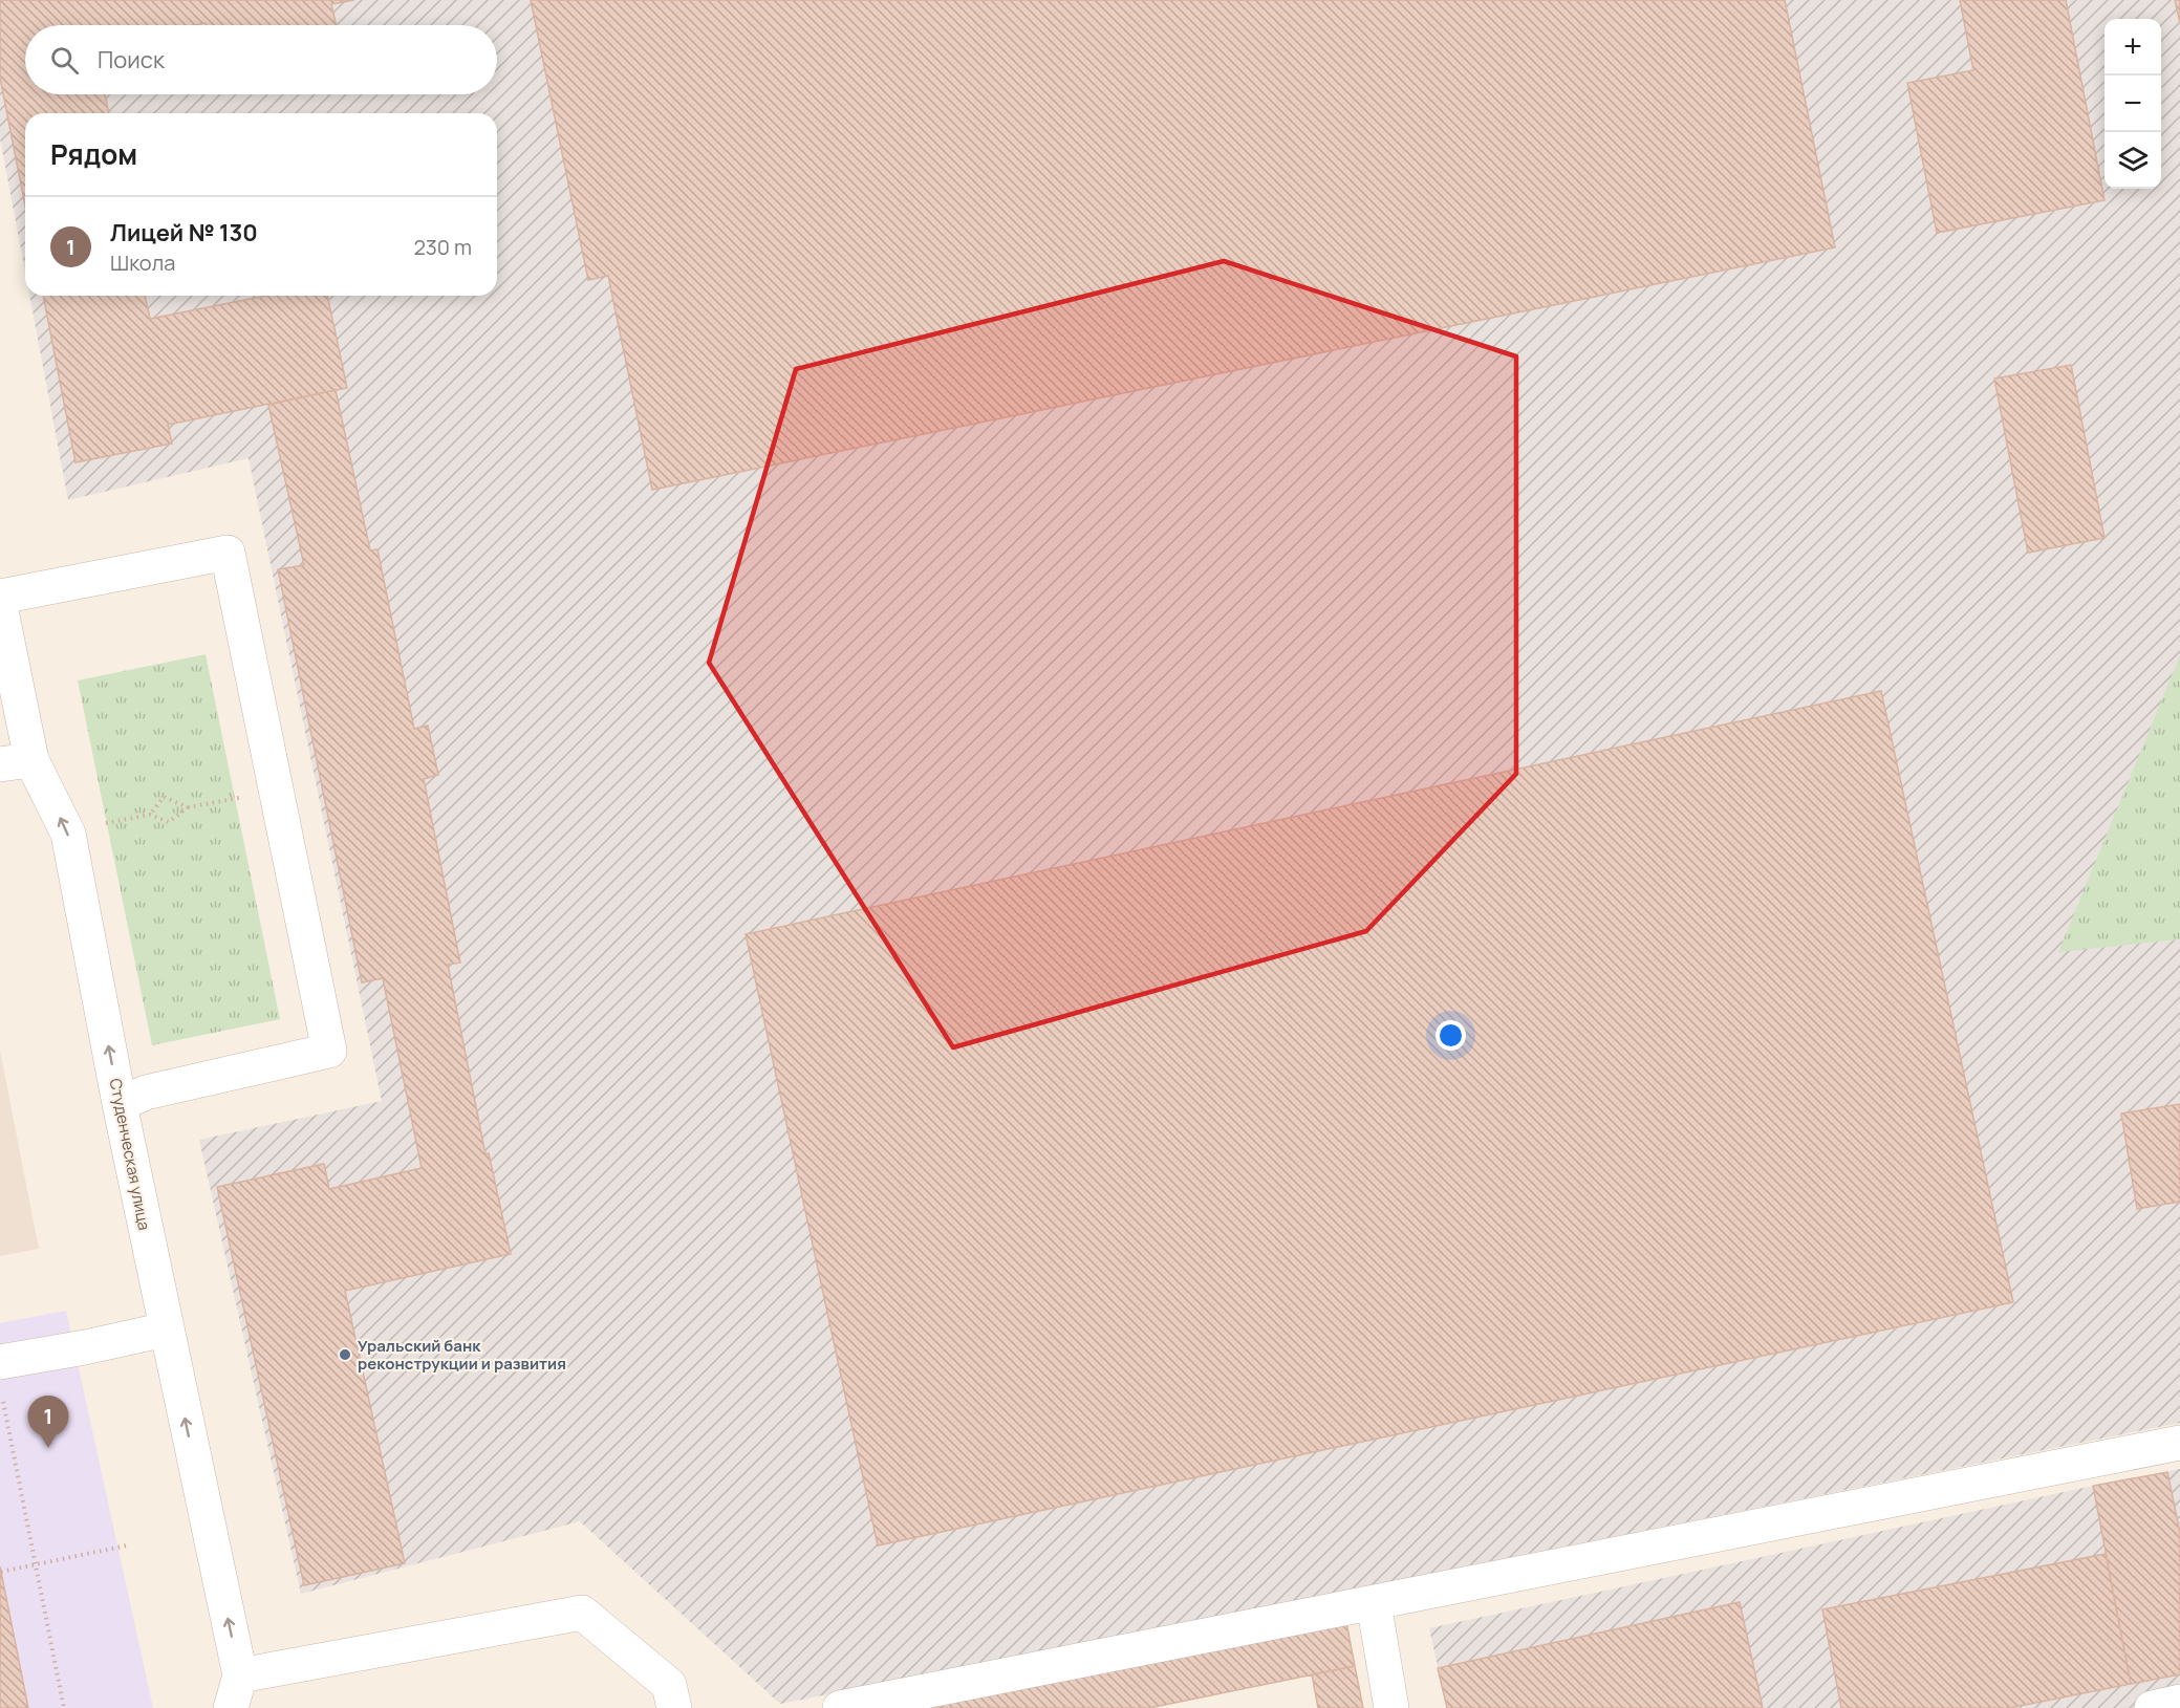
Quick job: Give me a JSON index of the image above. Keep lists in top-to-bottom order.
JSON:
{
  "streets": {
    "street": ["Студенческая улица"]
  },
  "one_way": ["Студенческая улица"],
  "places": ["Уральский банк реконструкции и развития"],
  "page": {
    "map_buttons": ["+", "−"],
    "search": "Поиск",
    "heading": "Рядом",
    "list": [
      {
        "mark": "1",
        "name": "Лицей № 130",
        "note": "Школа",
        "value": "230 m"
      }
    ],
    "pins": "1"
  }
}
